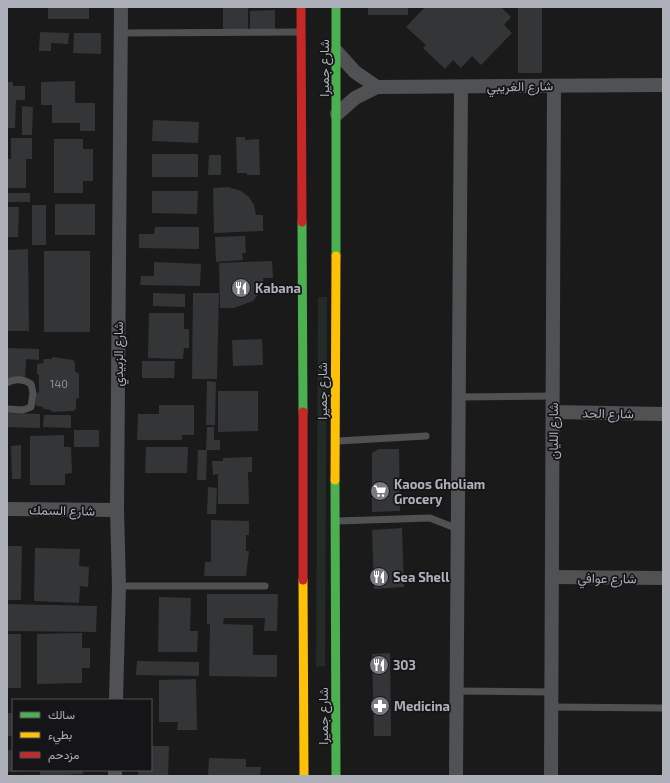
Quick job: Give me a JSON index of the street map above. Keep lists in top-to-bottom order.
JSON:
{
  "streets": {
    "main road": ["شارع جميرا"],
    "street": [
      "شارع الغريبي",
      "شارع الزبيدي",
      "شارع الحد",
      "شارع الليان",
      "شارع السمك",
      "شارع عوافي"
    ]
  },
  "crossings": [
    ["شارع جميرا", "شارع الغريبي"],
    ["شارع الغريبي", "شارع الليان"],
    ["شارع الزبيدي", "شارع السمك"],
    ["شارع الحد", "شارع الليان"],
    ["شارع الليان", "شارع عوافي"]
  ],
  "places": {
    "restaurant": ["Kabana", "Sea Shell", "303"],
    "supermarket": ["Kaoos Gholiam Grocery"],
    "pharmacy": ["Medicina"]
  },
  "house_numbers": ["140"],
  "legend": ["سالك", "بطيء", "مزدحم"]
}
